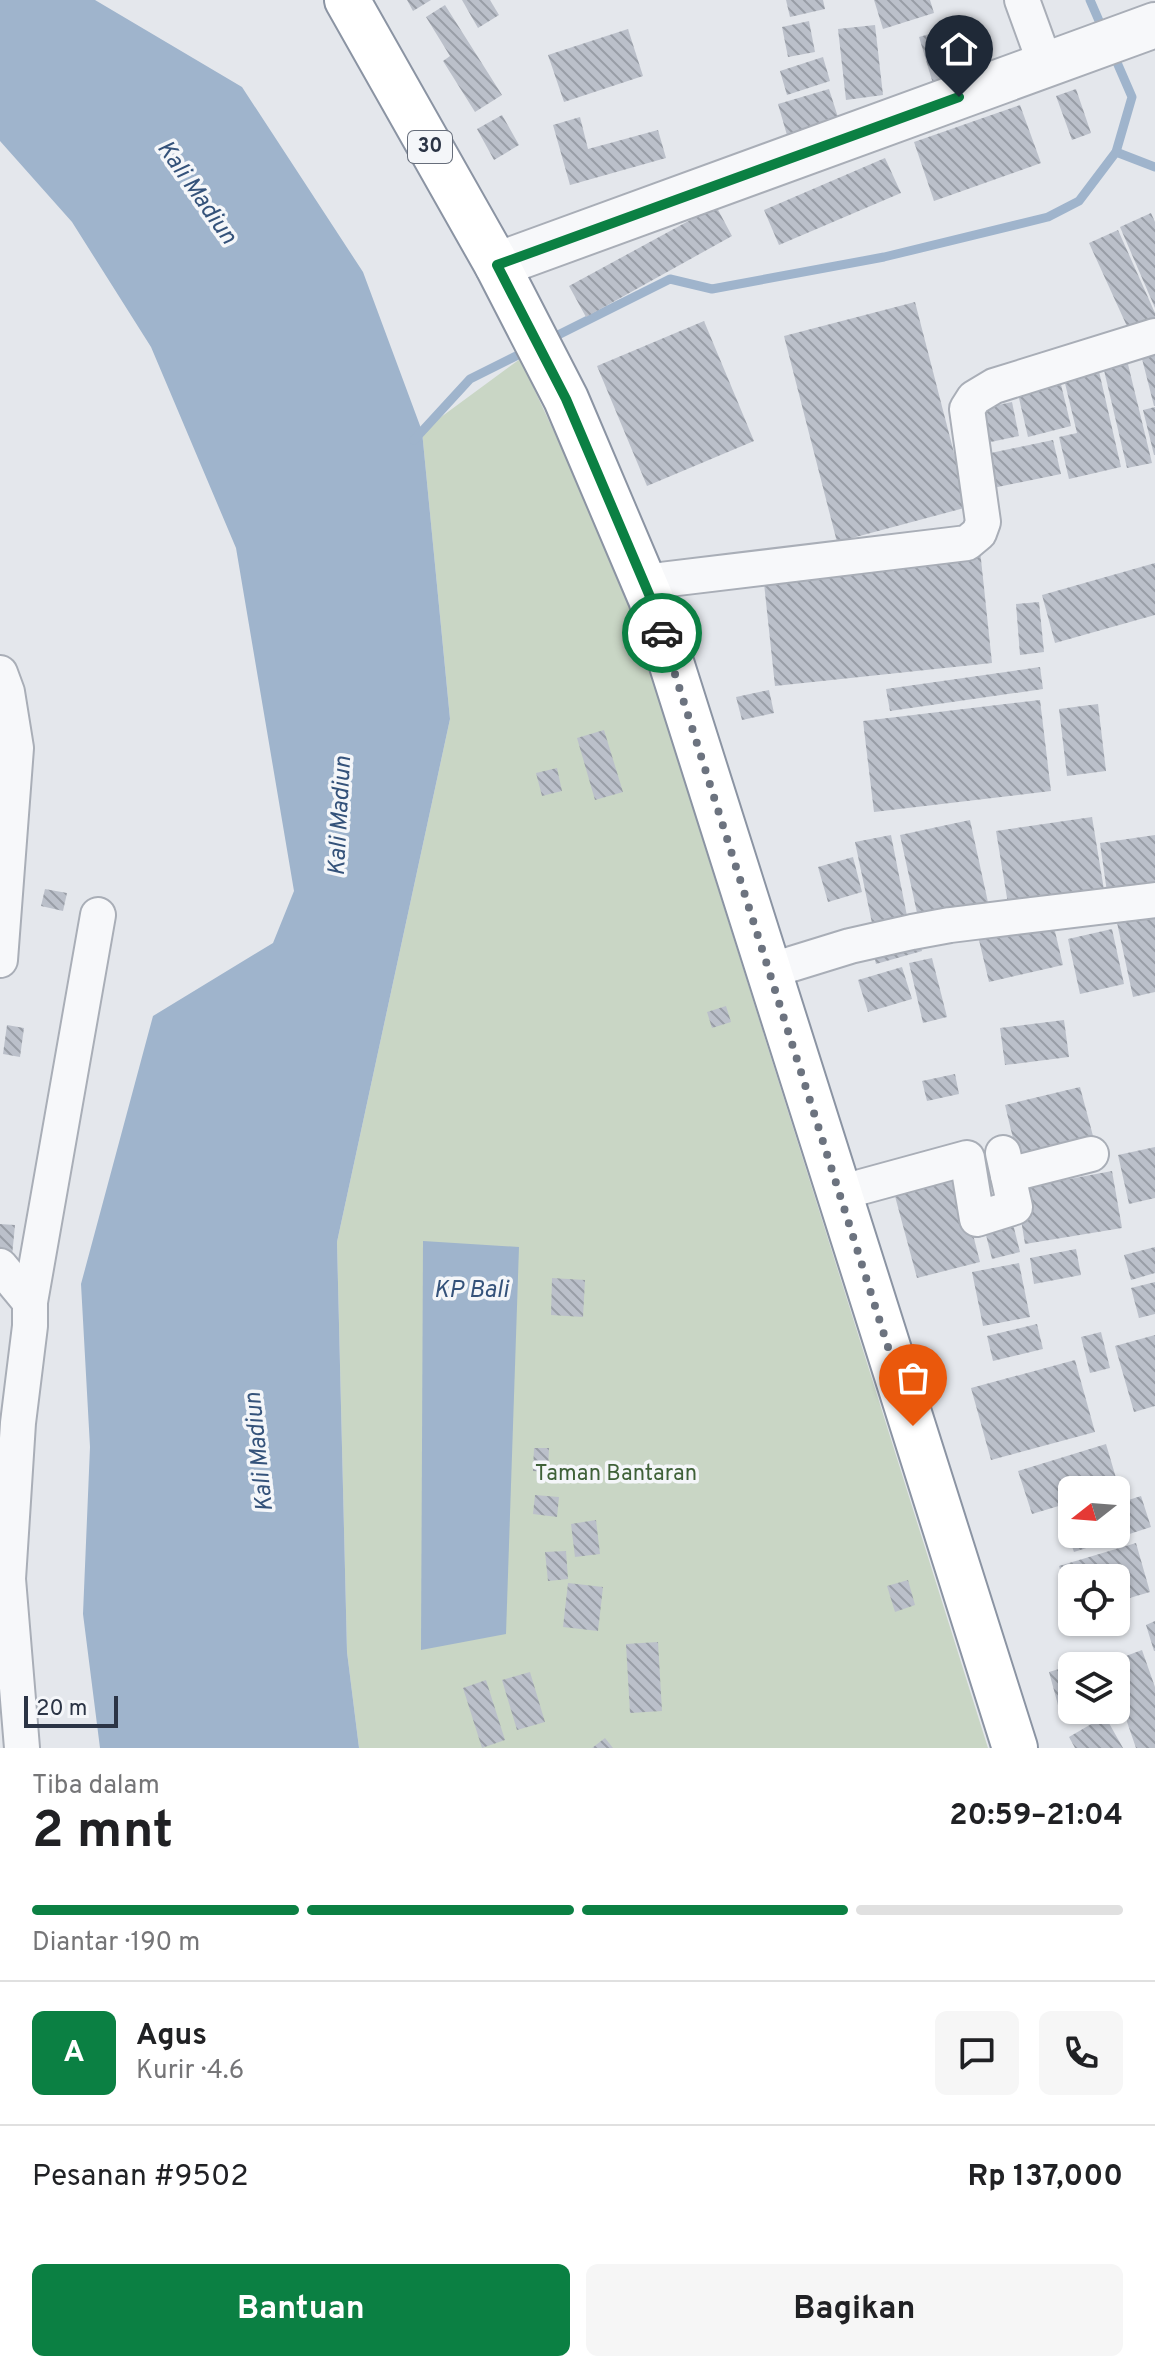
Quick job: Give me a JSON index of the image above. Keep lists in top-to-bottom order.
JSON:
{
  "streets": {
    "highway": ["30"]
  },
  "water": ["Kali Madiun", "KP Bali"],
  "parks": ["Taman Bantaran"],
  "scale_bar": "20 m",
  "north": "left",
  "page": {
    "scale": "20 m",
    "heading": ["2 mnt", "Tiba dalam", "20:59–21:04"],
    "panel": [
      "Agus",
      "Kurir · 4.6",
      "Pesanan #9502",
      "Rp 137,000"
    ],
    "bar": "Diantar · 190 m",
    "round": "A",
    "buttons": ["Bantuan", "Bagikan"]
  }
}
